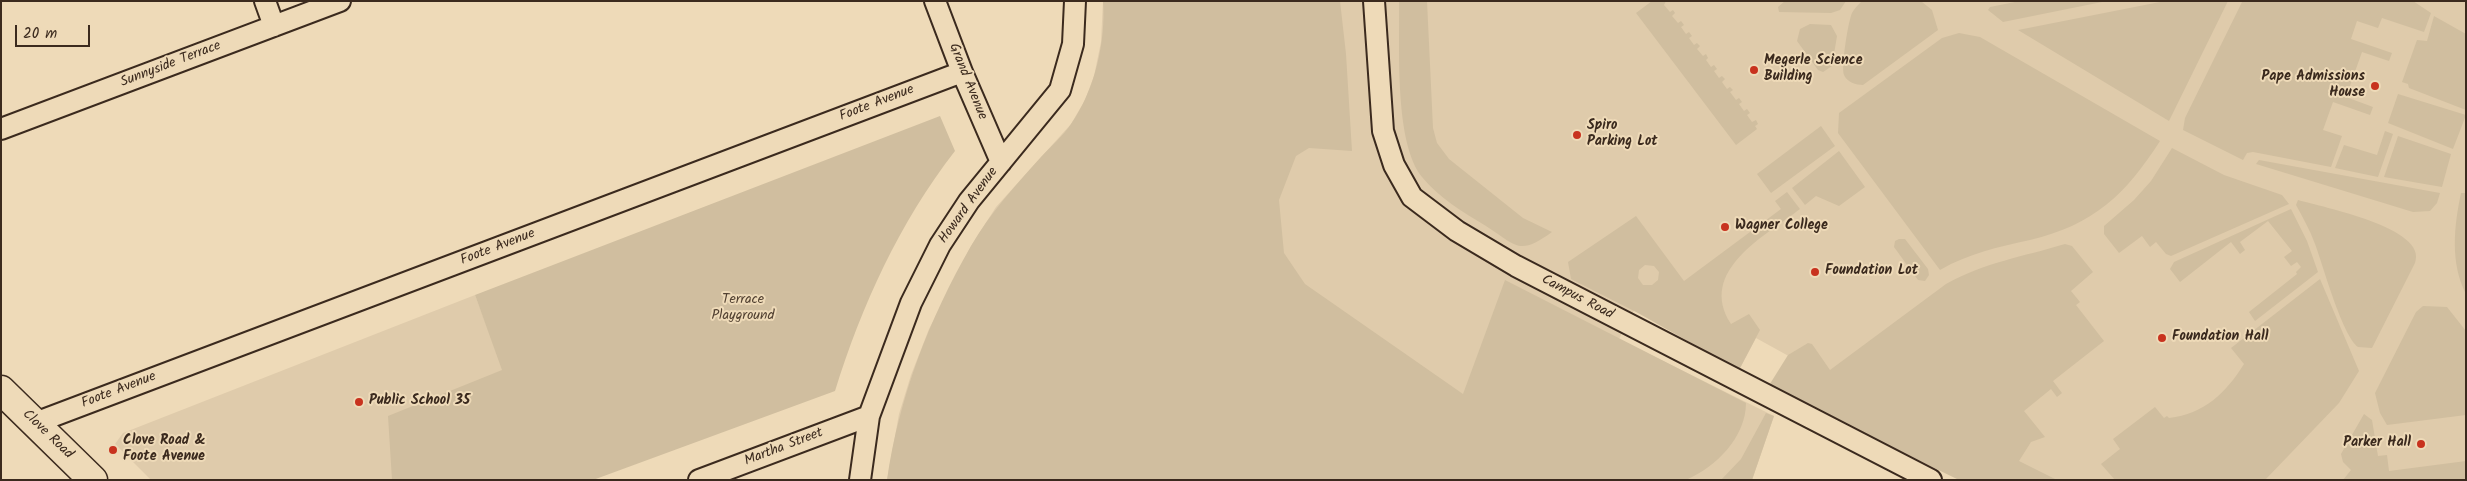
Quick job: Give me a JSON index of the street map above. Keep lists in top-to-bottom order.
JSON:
{
  "streets": {
    "main road": ["Clove Road"],
    "street": [
      "Sunnyside Terrace",
      "Grand Avenue",
      "Foote Avenue",
      "Howard Avenue",
      "Campus Road",
      "Martha Street"
    ]
  },
  "crossings": [
    ["Grand Avenue", "Foote Avenue"],
    ["Grand Avenue", "Howard Avenue"],
    ["Foote Avenue", "Clove Road"],
    ["Howard Avenue", "Martha Street"]
  ],
  "parks": ["Terrace Playground"],
  "places": [
    "Megerle Science Building",
    "Pape Admissions House",
    "Spiro Parking Lot",
    "Wagner College",
    "Foundation Lot",
    "Foundation Hall",
    "Public School 35",
    "Parker Hall",
    "Clove Road & Foote Avenue"
  ],
  "scale_bar": "20 m"
}
